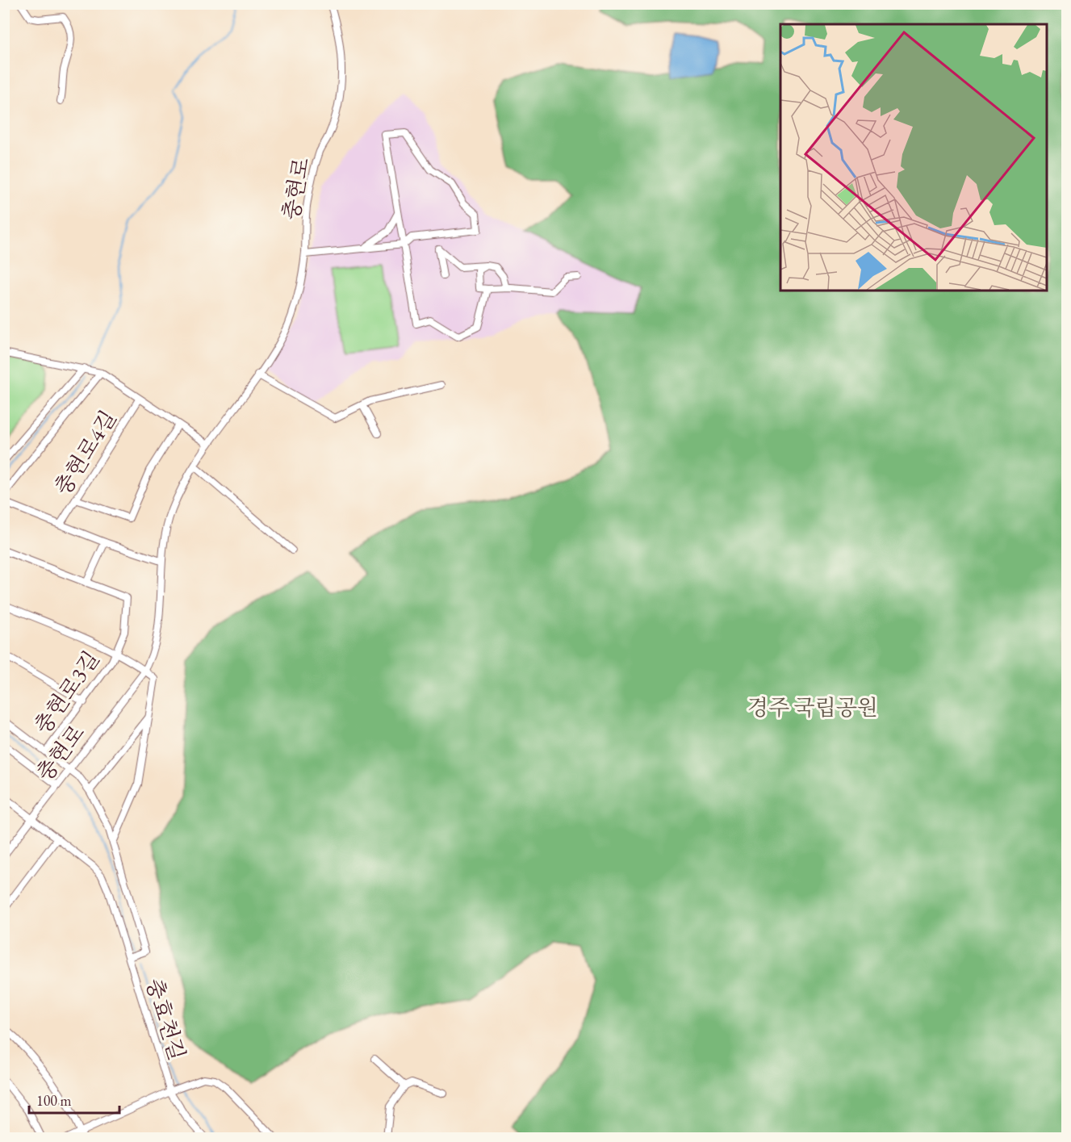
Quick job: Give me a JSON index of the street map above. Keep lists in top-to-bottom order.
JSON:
{
  "streets": {
    "street": [
      "충현로",
      "충현로4길",
      "충현로3길",
      "충효천길"
    ]
  },
  "crossings": [
    ["충현로", "충현로4길"],
    ["충현로", "충현로3길"],
    ["충현로", "충효천길"]
  ],
  "parks": ["경주 국립공원"],
  "scale_bar": "100 m"
}
